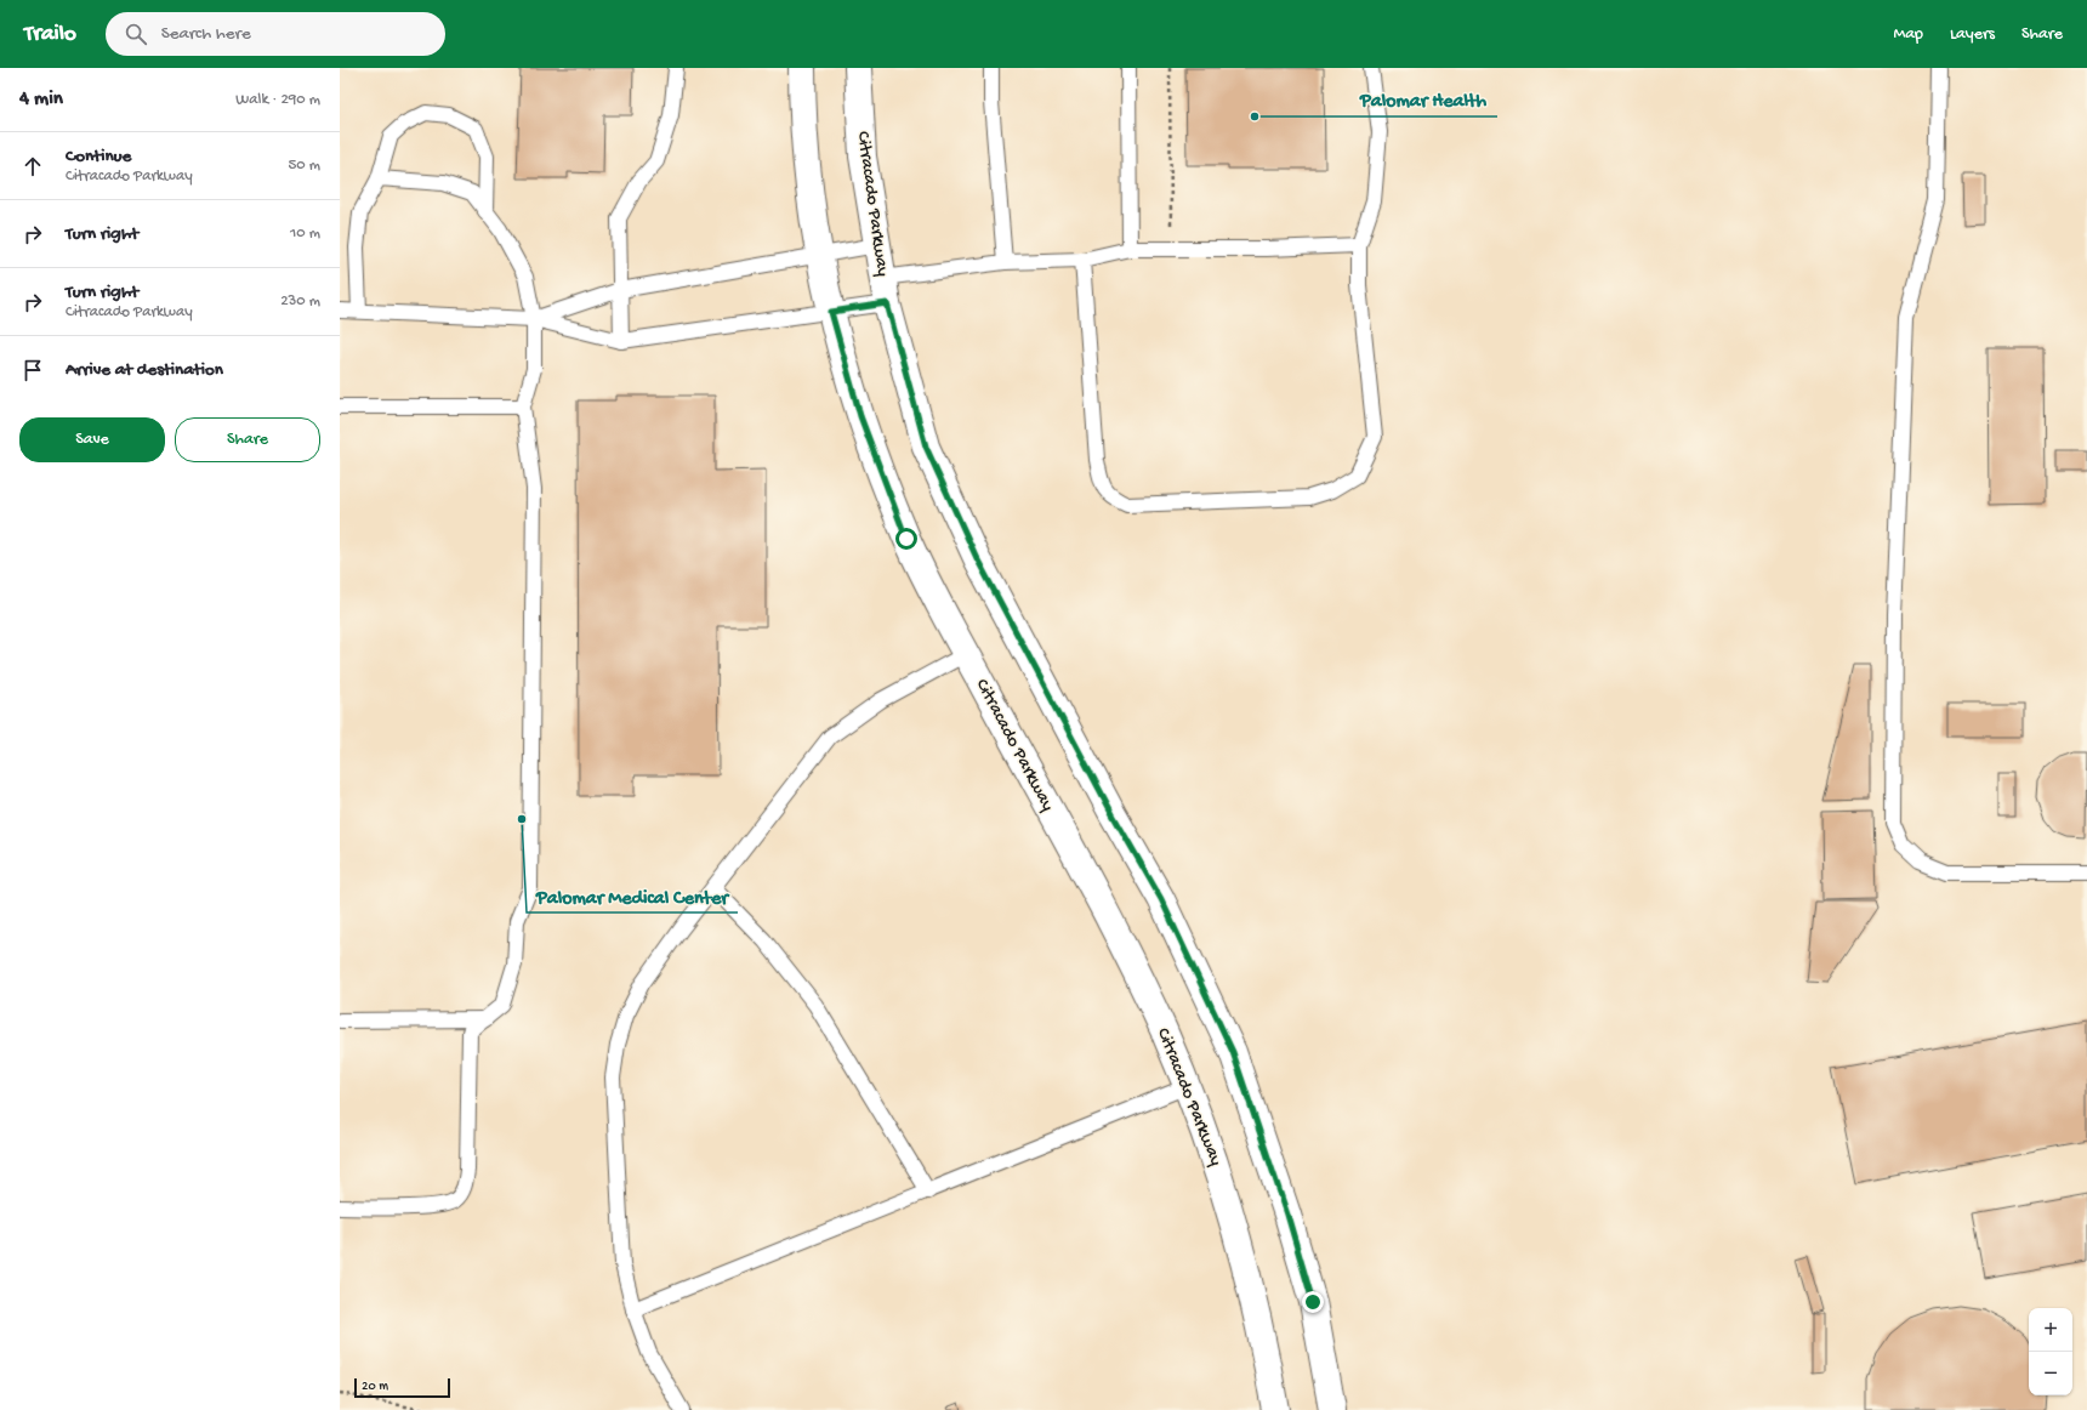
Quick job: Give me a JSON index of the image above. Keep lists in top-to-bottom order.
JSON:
{
  "streets": {
    "main road": ["Citracado Parkway"]
  },
  "places": ["Palomar Health", "Palomar Medical Center"],
  "scale_bar": "20 m",
  "page": {
    "header": "Trailo",
    "search": "Search here",
    "nav": ["Map", "Layers", "Share"],
    "heading": ["4 min", "Walk · 290 m"],
    "list": [
      ["Continue", "Citracado Parkway", "50 m"],
      ["Turn right", "10 m"],
      ["Turn right", "Citracado Parkway", "230 m"],
      "Arrive at destination"
    ],
    "buttons": ["Save", "Share"],
    "map_buttons": ["+", "−"],
    "scale": "20 m"
  }
}
